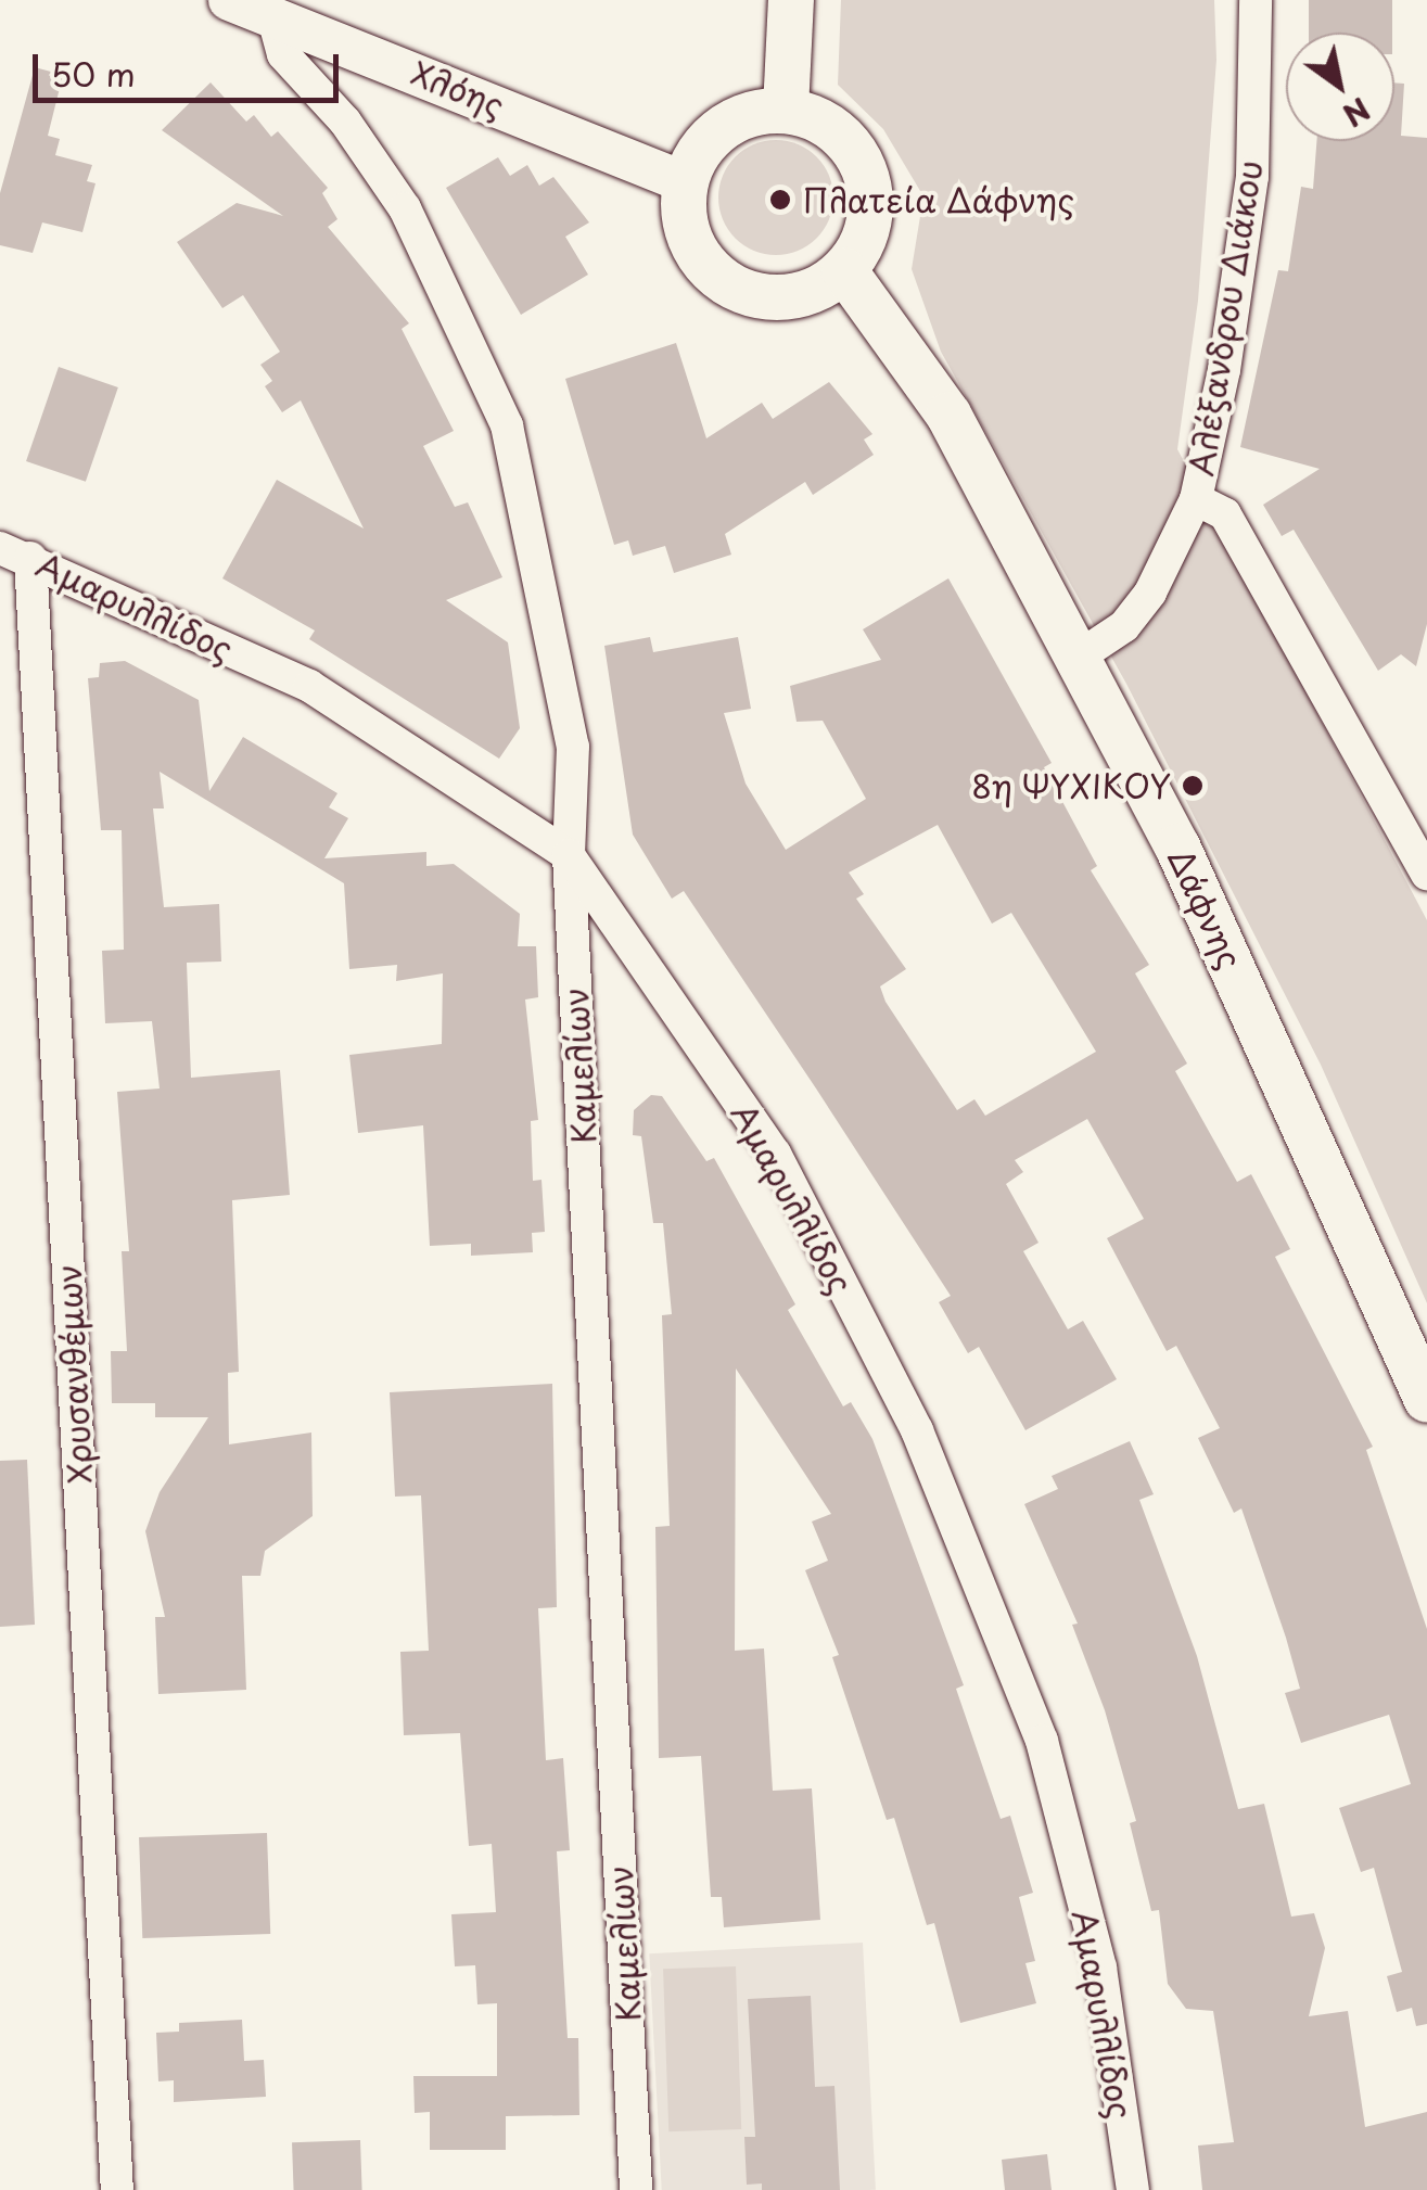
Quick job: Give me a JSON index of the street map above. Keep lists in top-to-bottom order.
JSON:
{
  "streets": {
    "main road": ["Δάφνης"],
    "street": [
      "Χλόης",
      "Αλέξανδρου Διάκου",
      "Αμαρυλλίδος",
      "Καμελίων",
      "Χρυσανθέμων"
    ]
  },
  "crossings": [
    ["Χλόης", "Δάφνης"],
    ["Χλόης", "Καμελίων"],
    ["Αλέξανδρου Διάκου", "Δάφνης"],
    ["Αμαρυλλίδος", "Καμελίων"],
    ["Αμαρυλλίδος", "Χρυσανθέμων"]
  ],
  "places": ["Πλατεία Δάφνης", "8η ΨΥΧΙΚΟΥ"],
  "scale_bar": "50 m",
  "north": "bottom right"
}
